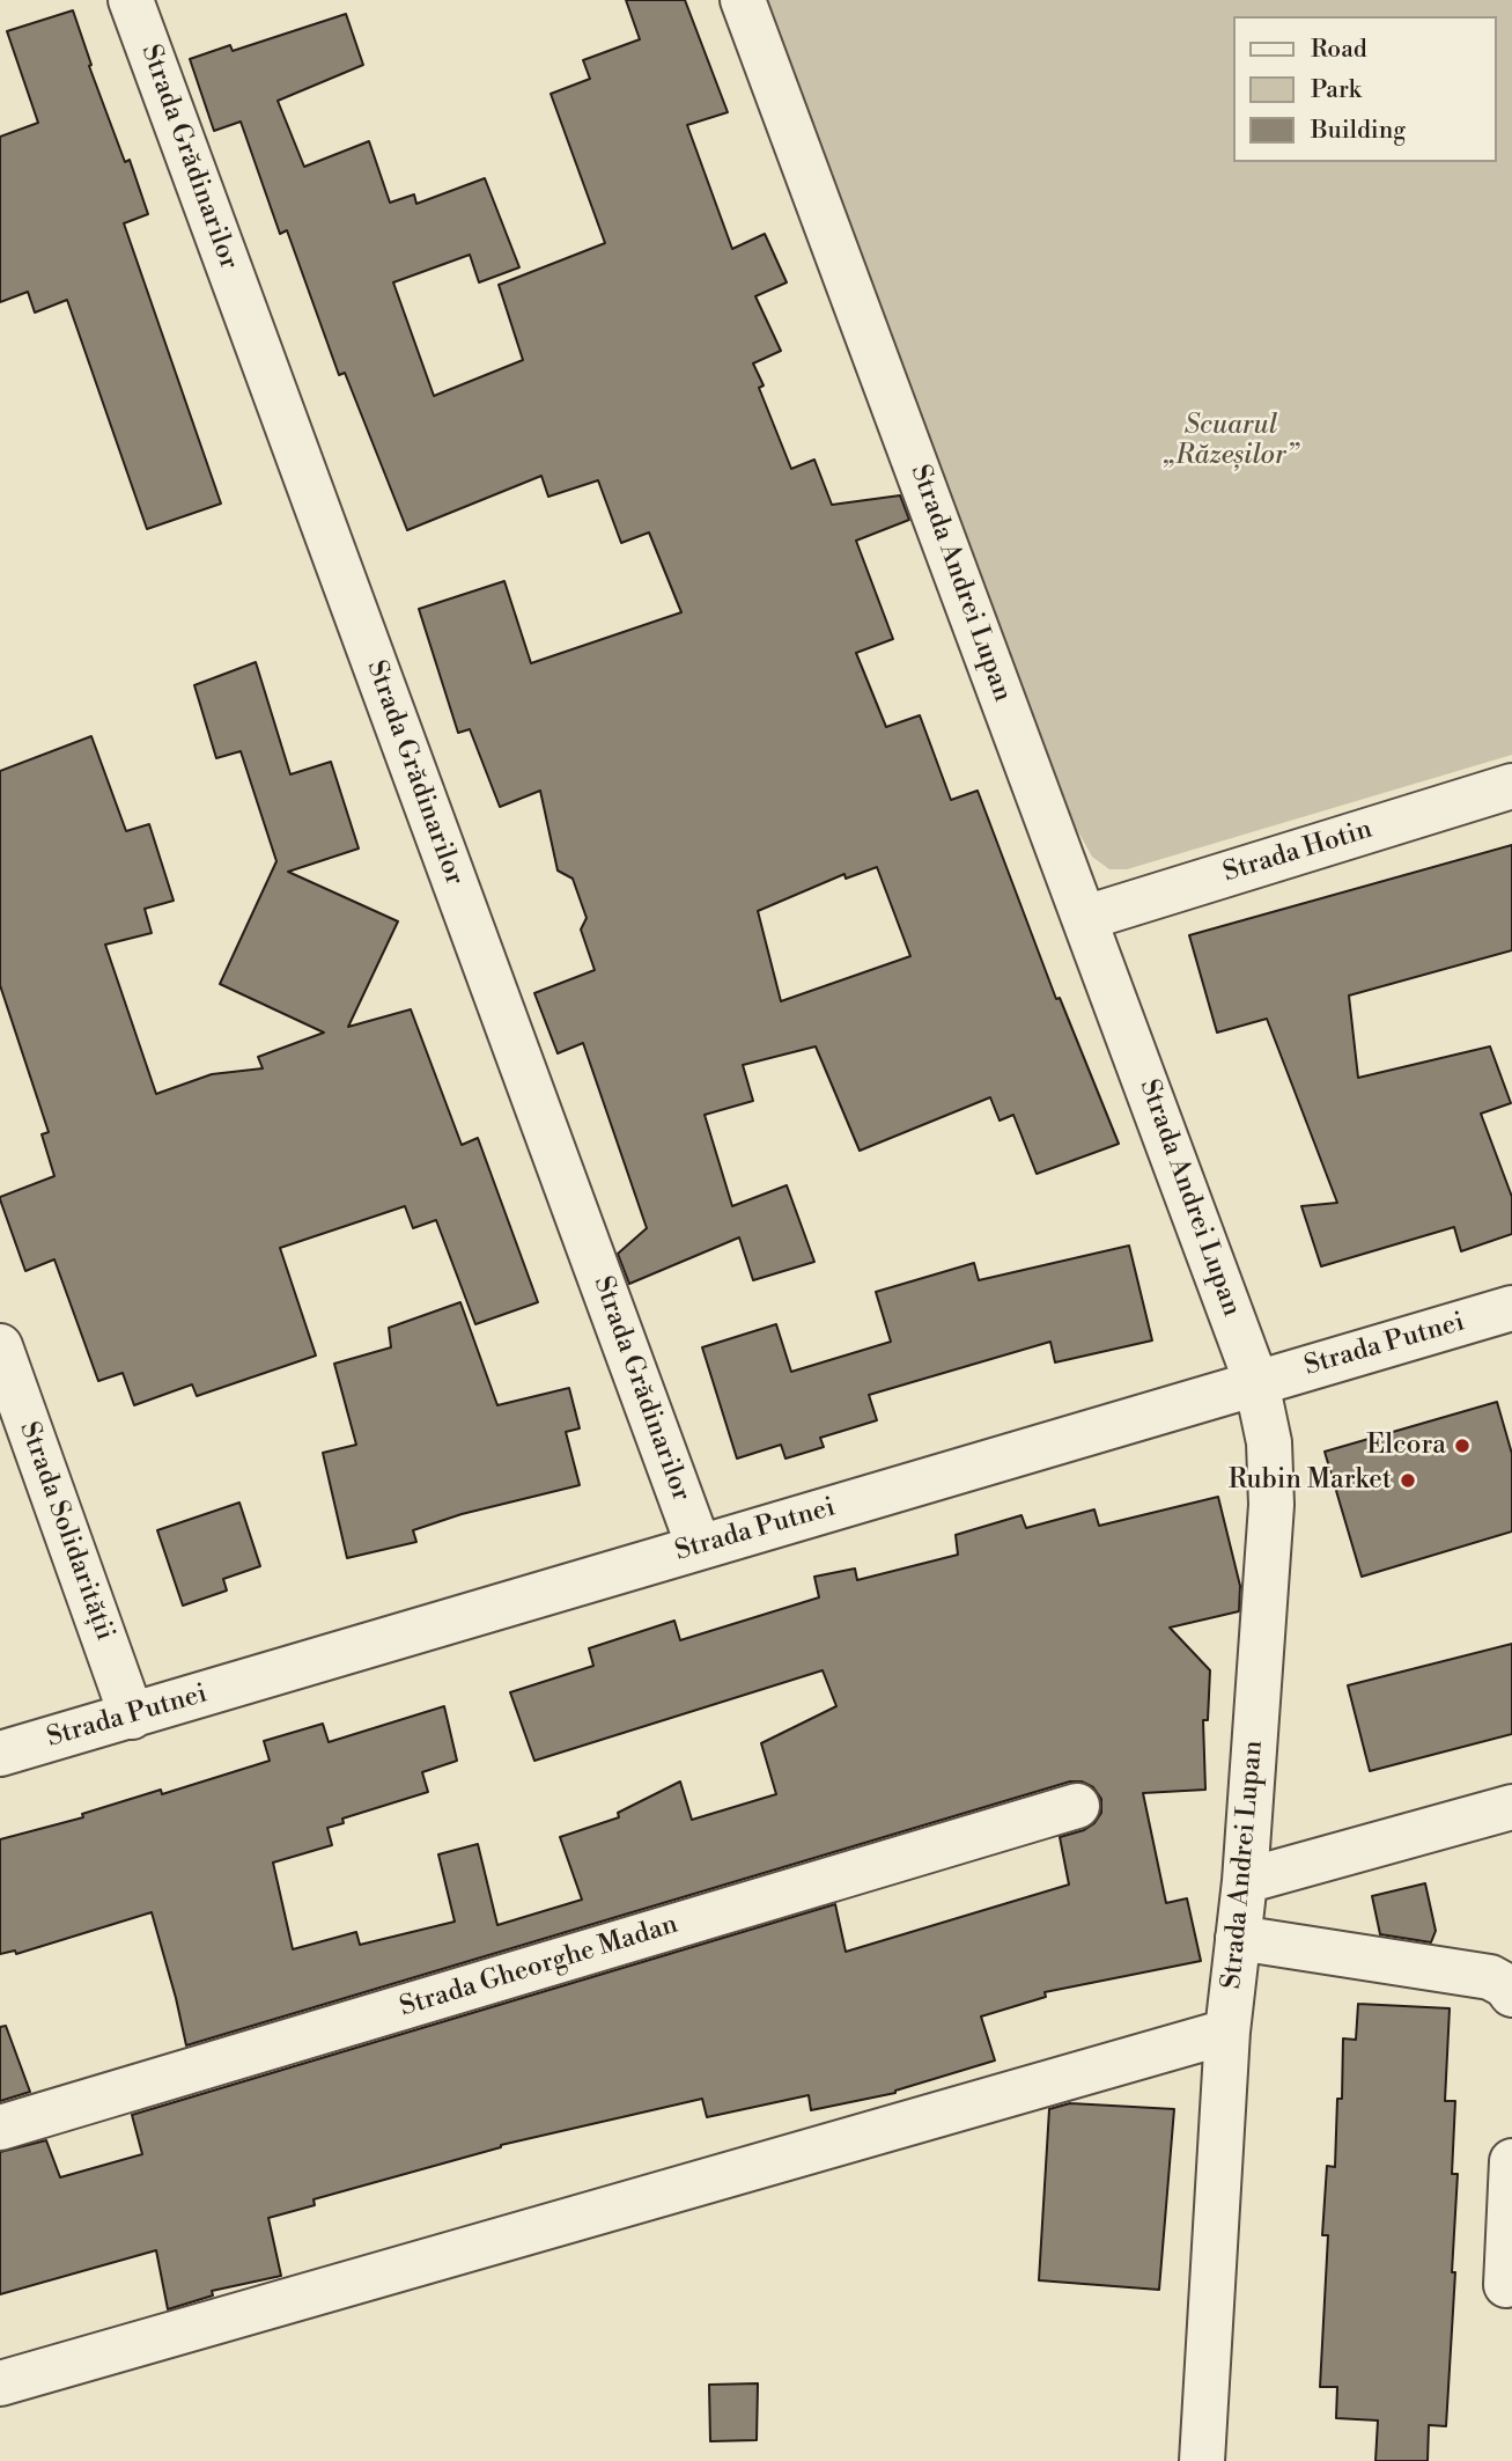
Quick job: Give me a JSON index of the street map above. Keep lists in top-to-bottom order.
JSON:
{
  "streets": {
    "street": [
      "Strada Grădinarilor",
      "Strada Andrei Lupan",
      "Strada Hotin",
      "Strada Putnei",
      "Strada Solidarității",
      "Strada Gheorghe Madan"
    ]
  },
  "crossings": [
    ["Strada Grădinarilor", "Strada Putnei"],
    ["Strada Andrei Lupan", "Strada Hotin"],
    ["Strada Andrei Lupan", "Strada Putnei"],
    ["Strada Putnei", "Strada Solidarității"]
  ],
  "parks": ["Scuarul „Răzeșilor”"],
  "places": ["Elcora", "Rubin Market"],
  "legend": ["Road", "Park", "Building"]
}
